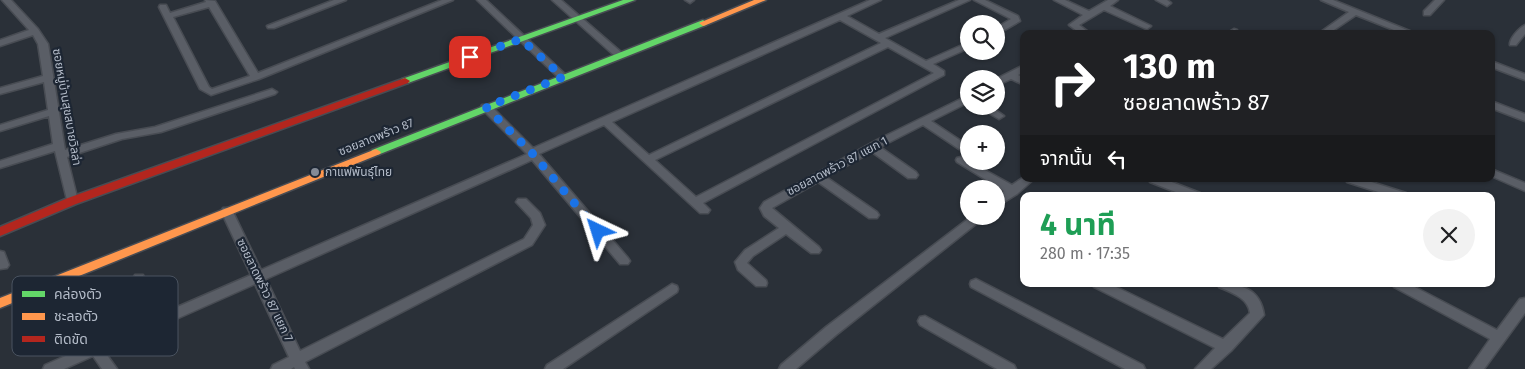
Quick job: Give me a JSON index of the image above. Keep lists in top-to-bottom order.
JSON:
{
  "streets": {
    "street": [
      "ซอยหมู่บ้านสุขสบายวิลล่า",
      "ซอยลาดพร้าว 87",
      "ซอยลาดพร้าว 87 แยก 1",
      "ซอยลาดพร้าว 87 แยก 7"
    ]
  },
  "crossings": [
    ["ซอยลาดพร้าว 87", "ซอยลาดพร้าว 87 แยก 7"]
  ],
  "places": ["กาแฟพันธ์ุไทย"],
  "legend": ["คล่องตัว", "ชะลอตัว", "ติดขัด"],
  "page": {
    "map_buttons": ["+", "−"],
    "turn": ["130 m", "ซอยลาดพร้าว 87"],
    "then": "จากนั้น",
    "heading": ["4 นาที", "280 m · 17:35"]
  }
}
